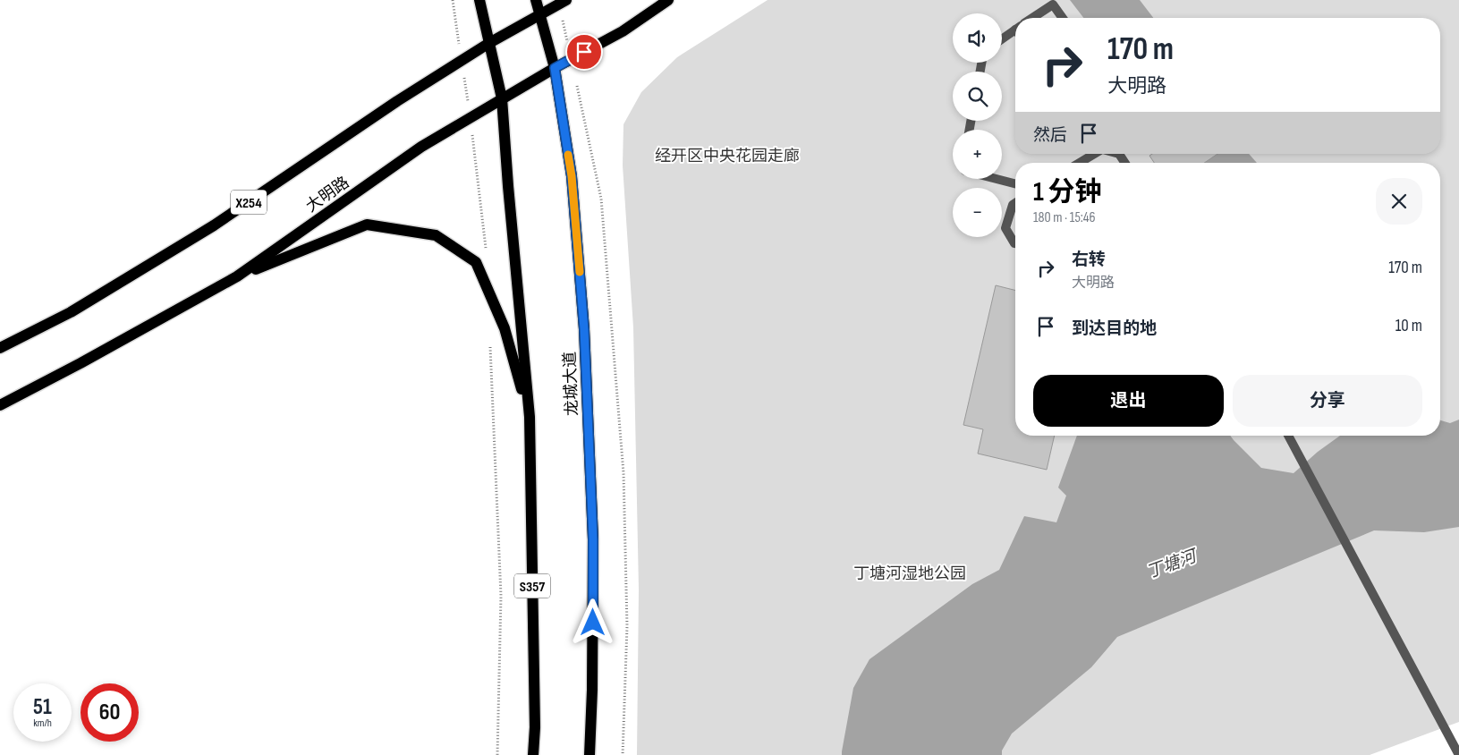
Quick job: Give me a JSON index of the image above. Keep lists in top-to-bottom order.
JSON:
{
  "streets": {
    "main road": [
      "大明路",
      "X254",
      "龙城大道",
      "S357"
    ]
  },
  "crossings": [
    ["大明路", "龙城大道"],
    ["大明路", "S357"],
    ["X254", "龙城大道"],
    ["X254", "S357"]
  ],
  "water": ["丁塘河"],
  "parks": ["经开区中央花园走廊", "丁塘河湿地公园"],
  "page": {
    "map_buttons": ["+", "−"],
    "turn": ["170 m", "大明路"],
    "then": "然后",
    "heading": ["1 分钟", "180 m · 15:46"],
    "list": [
      {
        "name": "右转",
        "note": "大明路",
        "value": "170 m"
      },
      {
        "name": "到达目的地",
        "value": "10 m"
      }
    ],
    "buttons": ["退出", "分享"],
    "speed": "51 km/h",
    "limit": "60"
  }
}
